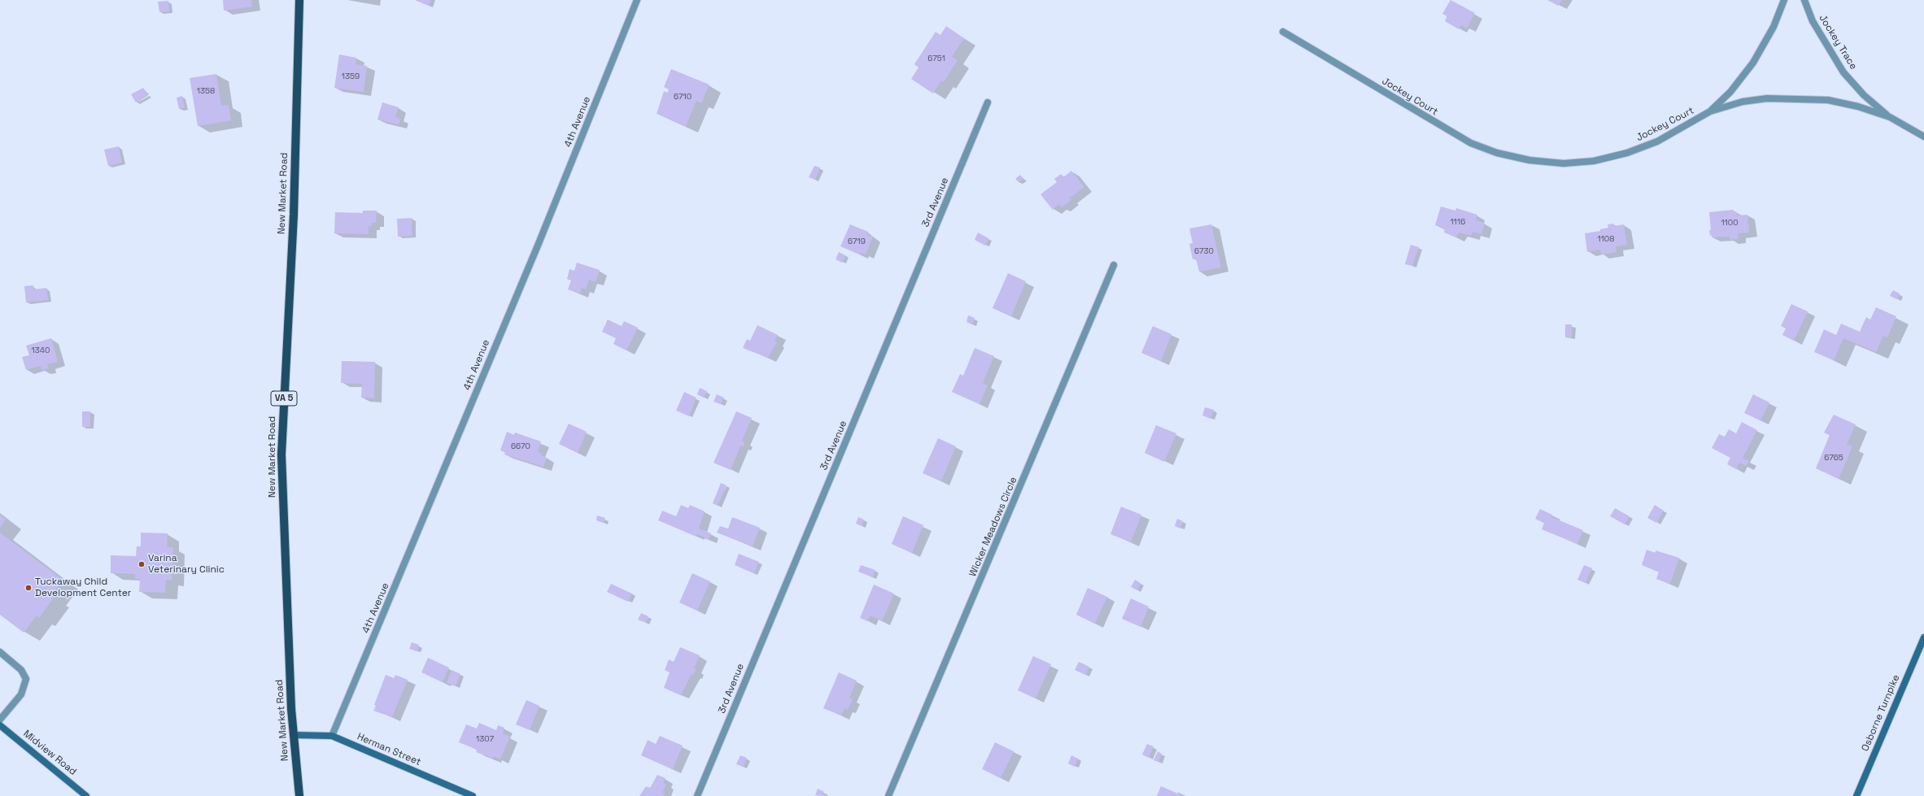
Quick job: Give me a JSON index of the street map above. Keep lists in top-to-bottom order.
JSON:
{
  "streets": {
    "main road": ["New Market Road", "VA 5"],
    "street": [
      "Jockey Trace",
      "Jockey Court",
      "4th Avenue",
      "3rd Avenue",
      "Wicker Meadows Circle",
      "Osborne Turnpike",
      "Herman Street",
      "Midview Road"
    ]
  },
  "crossings": [
    ["Jockey Trace", "Jockey Court"],
    ["4th Avenue", "Herman Street"],
    ["New Market Road", "Herman Street"]
  ],
  "places": ["Varina Veterinary Clinic", "Tuckaway Child Development Center"],
  "house_numbers": [
    "6751",
    "1359",
    "1358",
    "6710",
    "1116",
    "1100",
    "1108",
    "6719",
    "6730",
    "1340",
    "6670",
    "6765",
    "1307"
  ]
}
